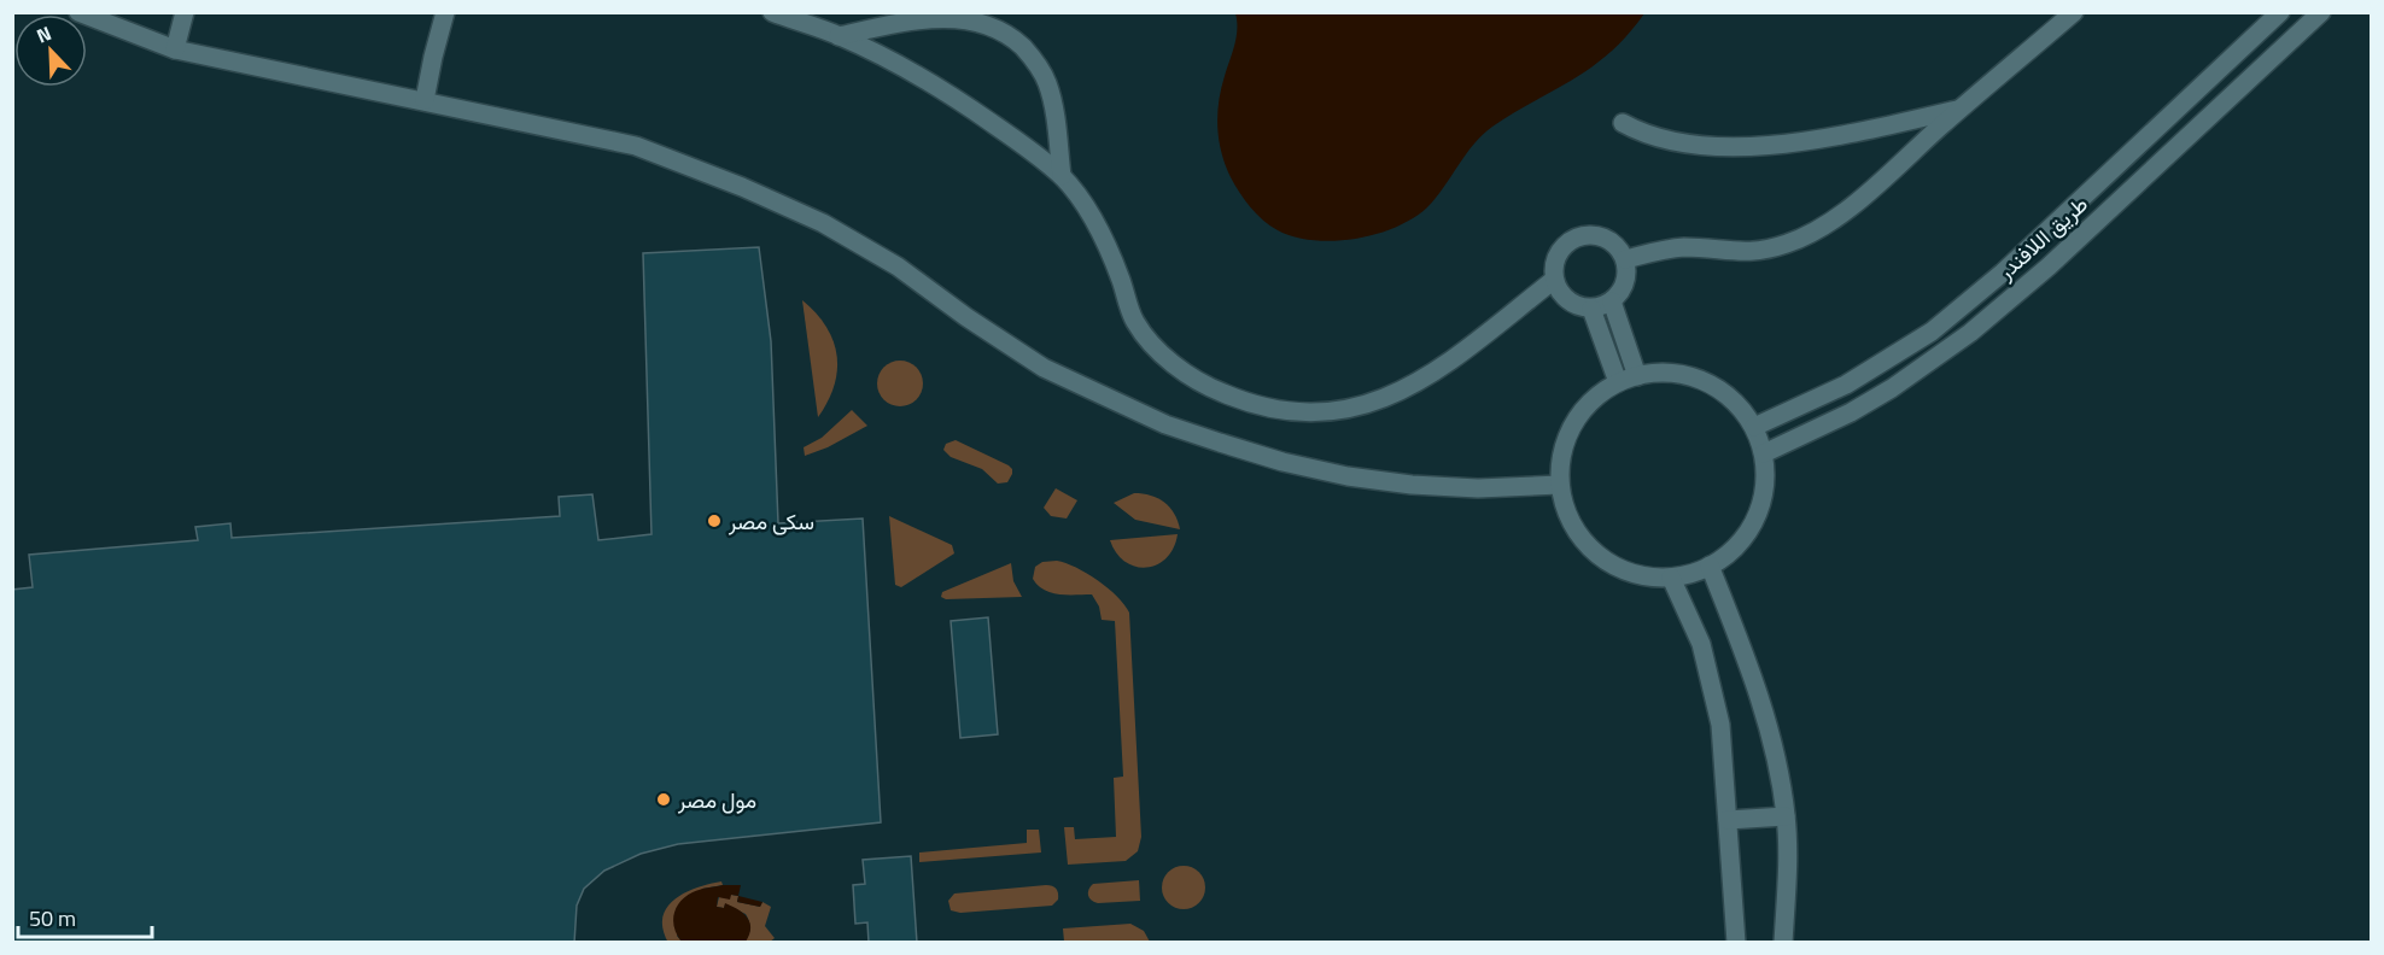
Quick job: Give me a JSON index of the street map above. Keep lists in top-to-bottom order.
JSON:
{
  "streets": {
    "street": ["طريق اللافندر"]
  },
  "places": ["سكى مصر", "مول مصر"],
  "scale_bar": "50 m",
  "north": "top left"
}
